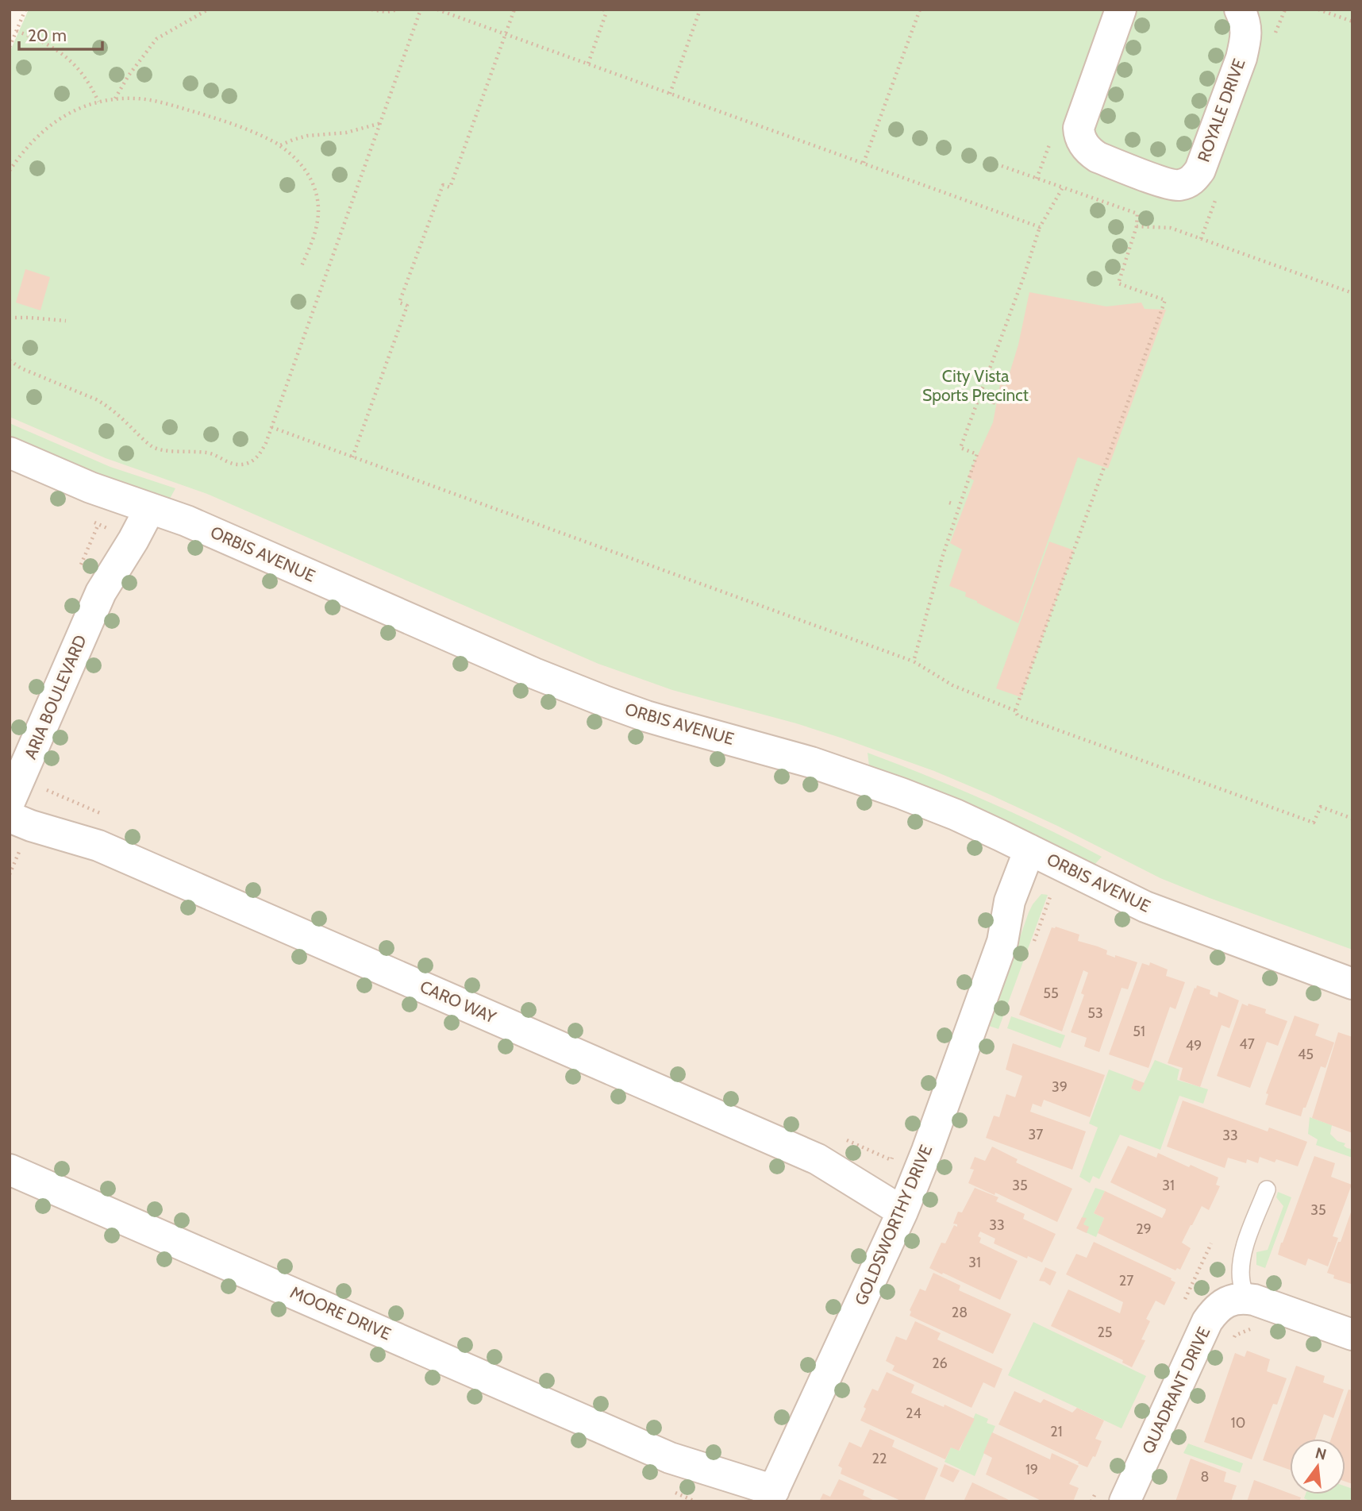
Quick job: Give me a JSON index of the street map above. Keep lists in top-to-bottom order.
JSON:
{
  "streets": {
    "street": [
      "ROYALE DRIVE",
      "ORBIS AVENUE",
      "ARIA BOULEVARD",
      "CARO WAY",
      "GOLDSWORTHY DRIVE",
      "MOORE DRIVE",
      "QUADRANT DRIVE"
    ]
  },
  "crossings": [
    ["ORBIS AVENUE", "ARIA BOULEVARD"],
    ["ORBIS AVENUE", "GOLDSWORTHY DRIVE"],
    ["ARIA BOULEVARD", "CARO WAY"],
    ["CARO WAY", "GOLDSWORTHY DRIVE"],
    ["GOLDSWORTHY DRIVE", "MOORE DRIVE"]
  ],
  "parks": ["City Vista Sports Precinct"],
  "house_numbers": [
    "55",
    "53",
    "51",
    "47",
    "49",
    "45",
    "39",
    "37",
    "33",
    "35",
    "31",
    "35",
    "33",
    "29",
    "31",
    "27",
    "28",
    "25",
    "26",
    "24",
    "10",
    "21",
    "22",
    "19",
    "8"
  ],
  "scale_bar": "20 m",
  "north": "top"
}
